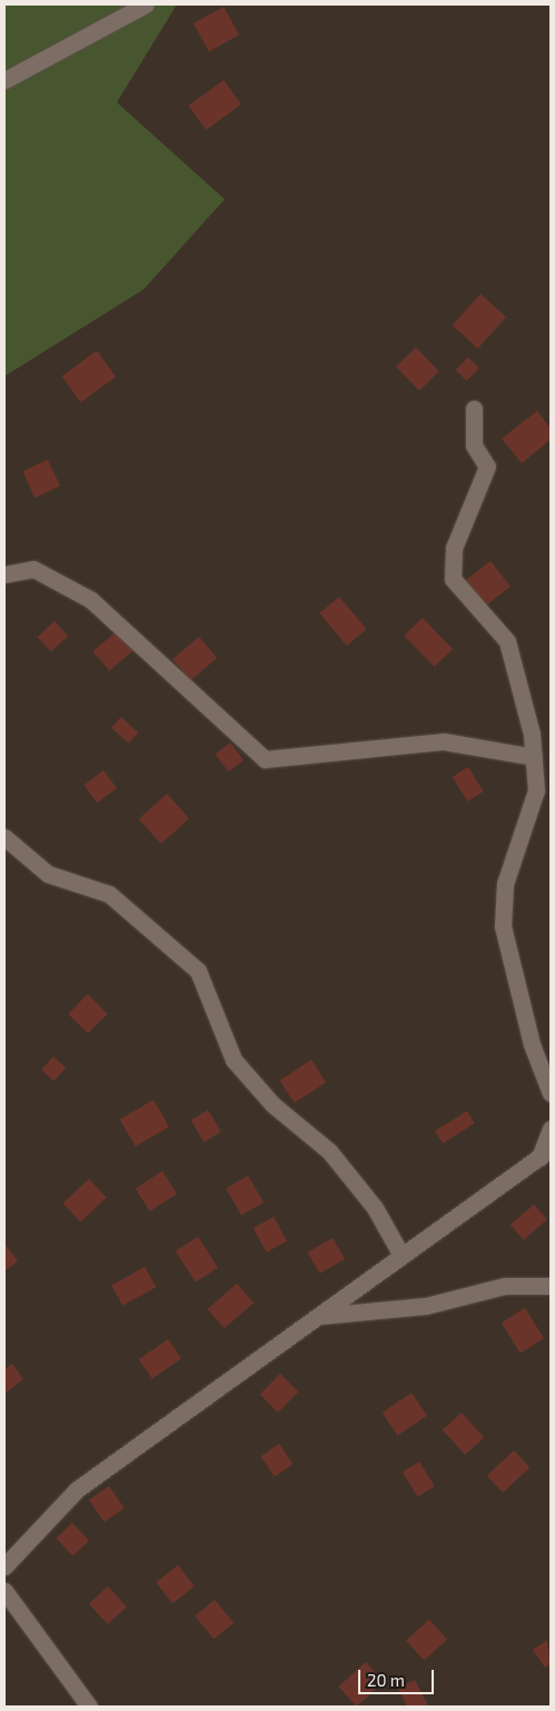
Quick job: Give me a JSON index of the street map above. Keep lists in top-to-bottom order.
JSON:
{
  "scale_bar": "20 m"
}
